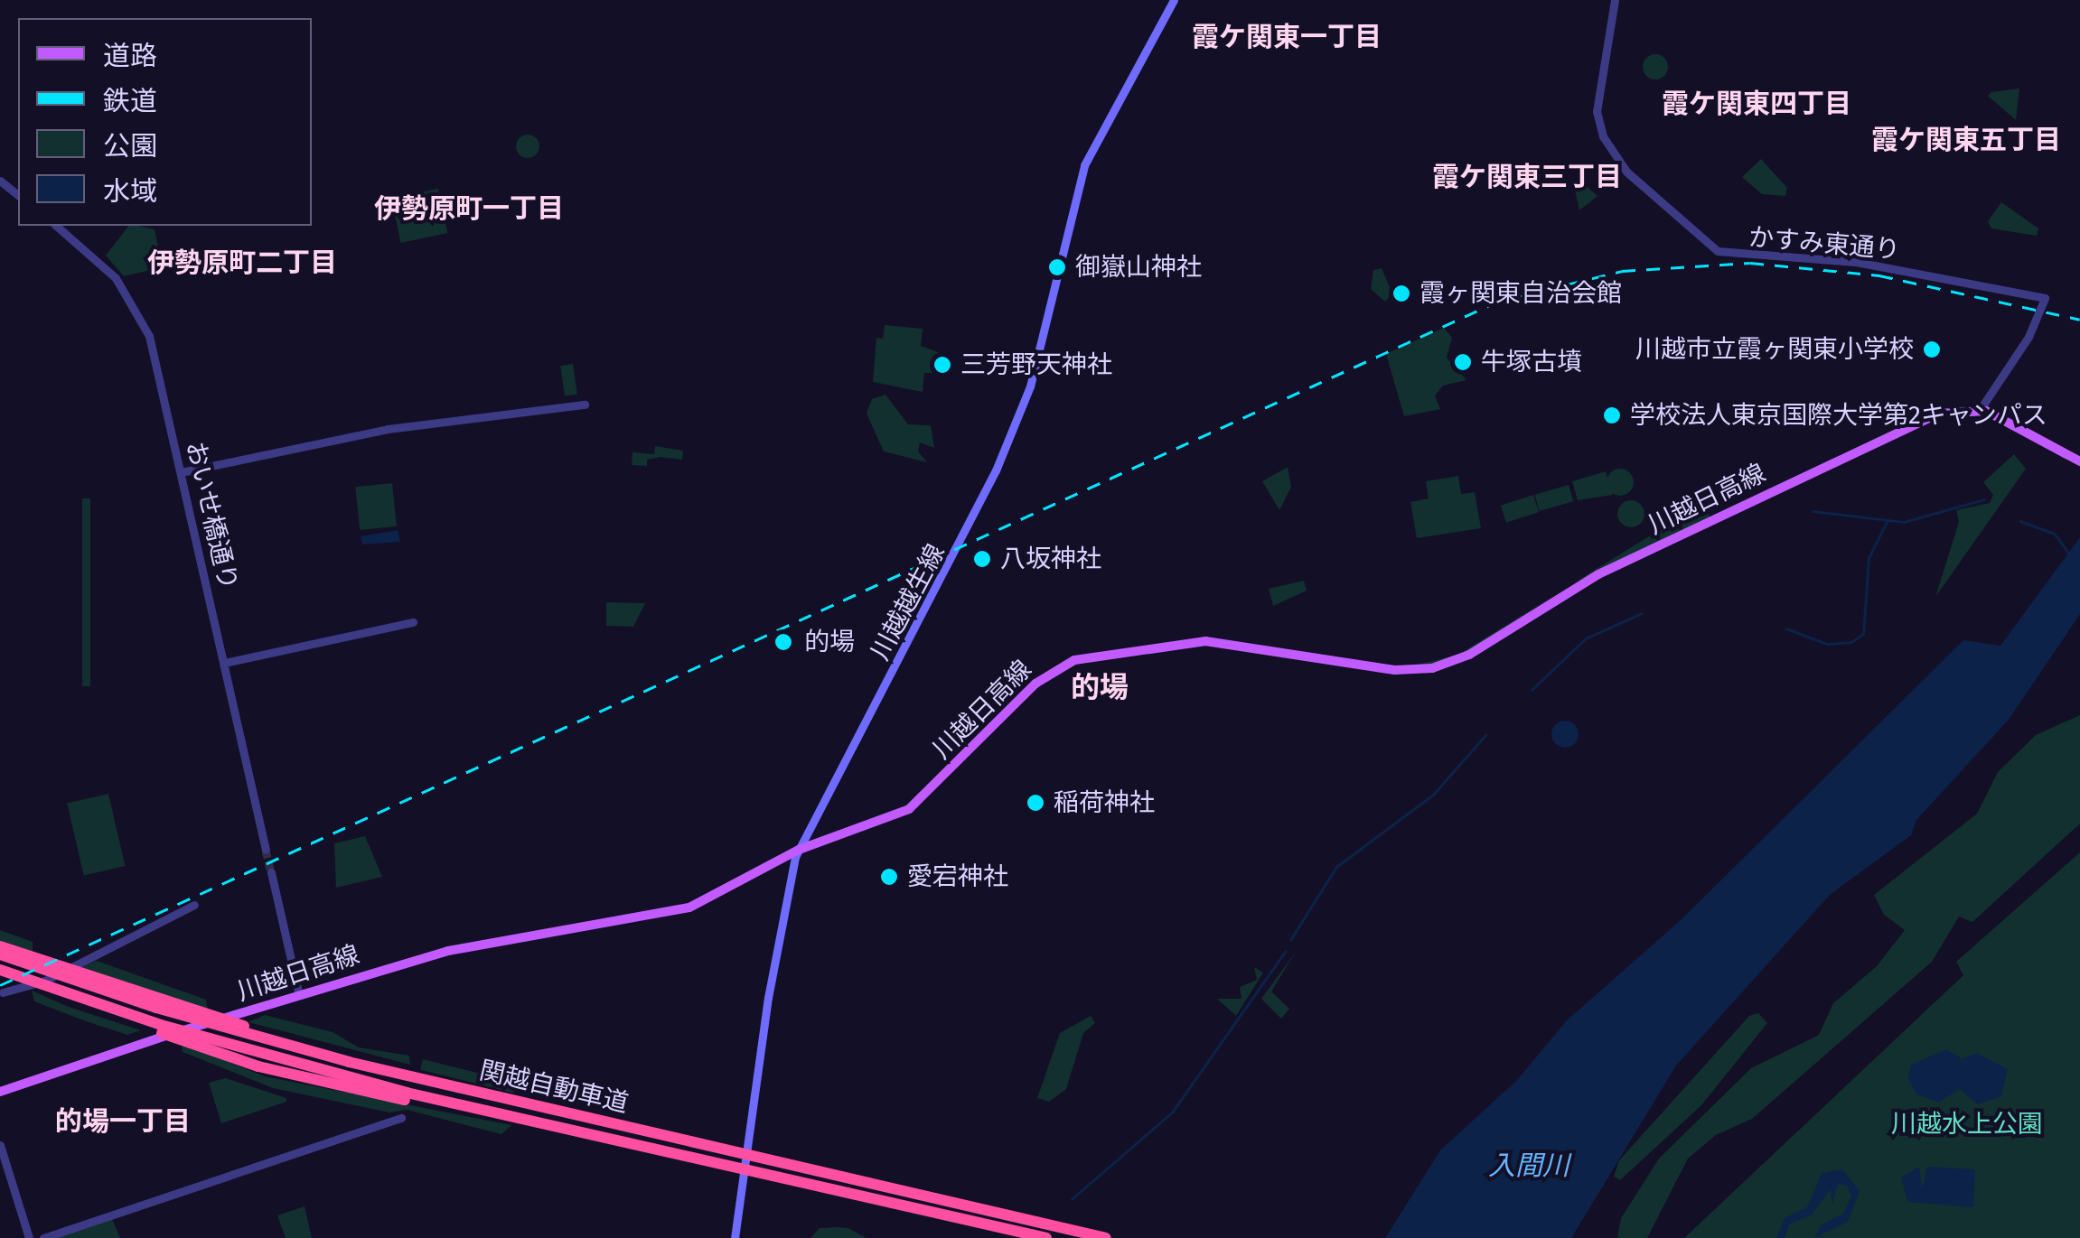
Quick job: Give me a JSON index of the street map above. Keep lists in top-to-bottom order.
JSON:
{
  "streets": {
    "highway": ["関越自動車道"],
    "main road": ["川越日高線", "川越越生線"],
    "street": ["かすみ東通り", "おいせ橋通り"]
  },
  "crossings": [
    ["かすみ東通り", "川越日高線"],
    ["川越日高線", "川越越生線"]
  ],
  "districts": [
    "霞ケ関東一丁目",
    "霞ケ関東四丁目",
    "霞ケ関東五丁目",
    "霞ケ関東三丁目",
    "伊勢原町一丁目",
    "伊勢原町二丁目",
    "的場",
    "的場一丁目"
  ],
  "water": ["入間川"],
  "parks": ["川越水上公園"],
  "places": [
    "御嶽山神社",
    "霞ヶ関東自治会館",
    "川越市立霞ヶ関東小学校",
    "牛塚古墳",
    "三芳野天神社",
    "学校法人東京国際大学第2キャンパス",
    "八坂神社",
    "的場",
    "稲荷神社",
    "愛宕神社"
  ],
  "legend": [
    "道路",
    "鉄道",
    "公園",
    "水域"
  ]
}
